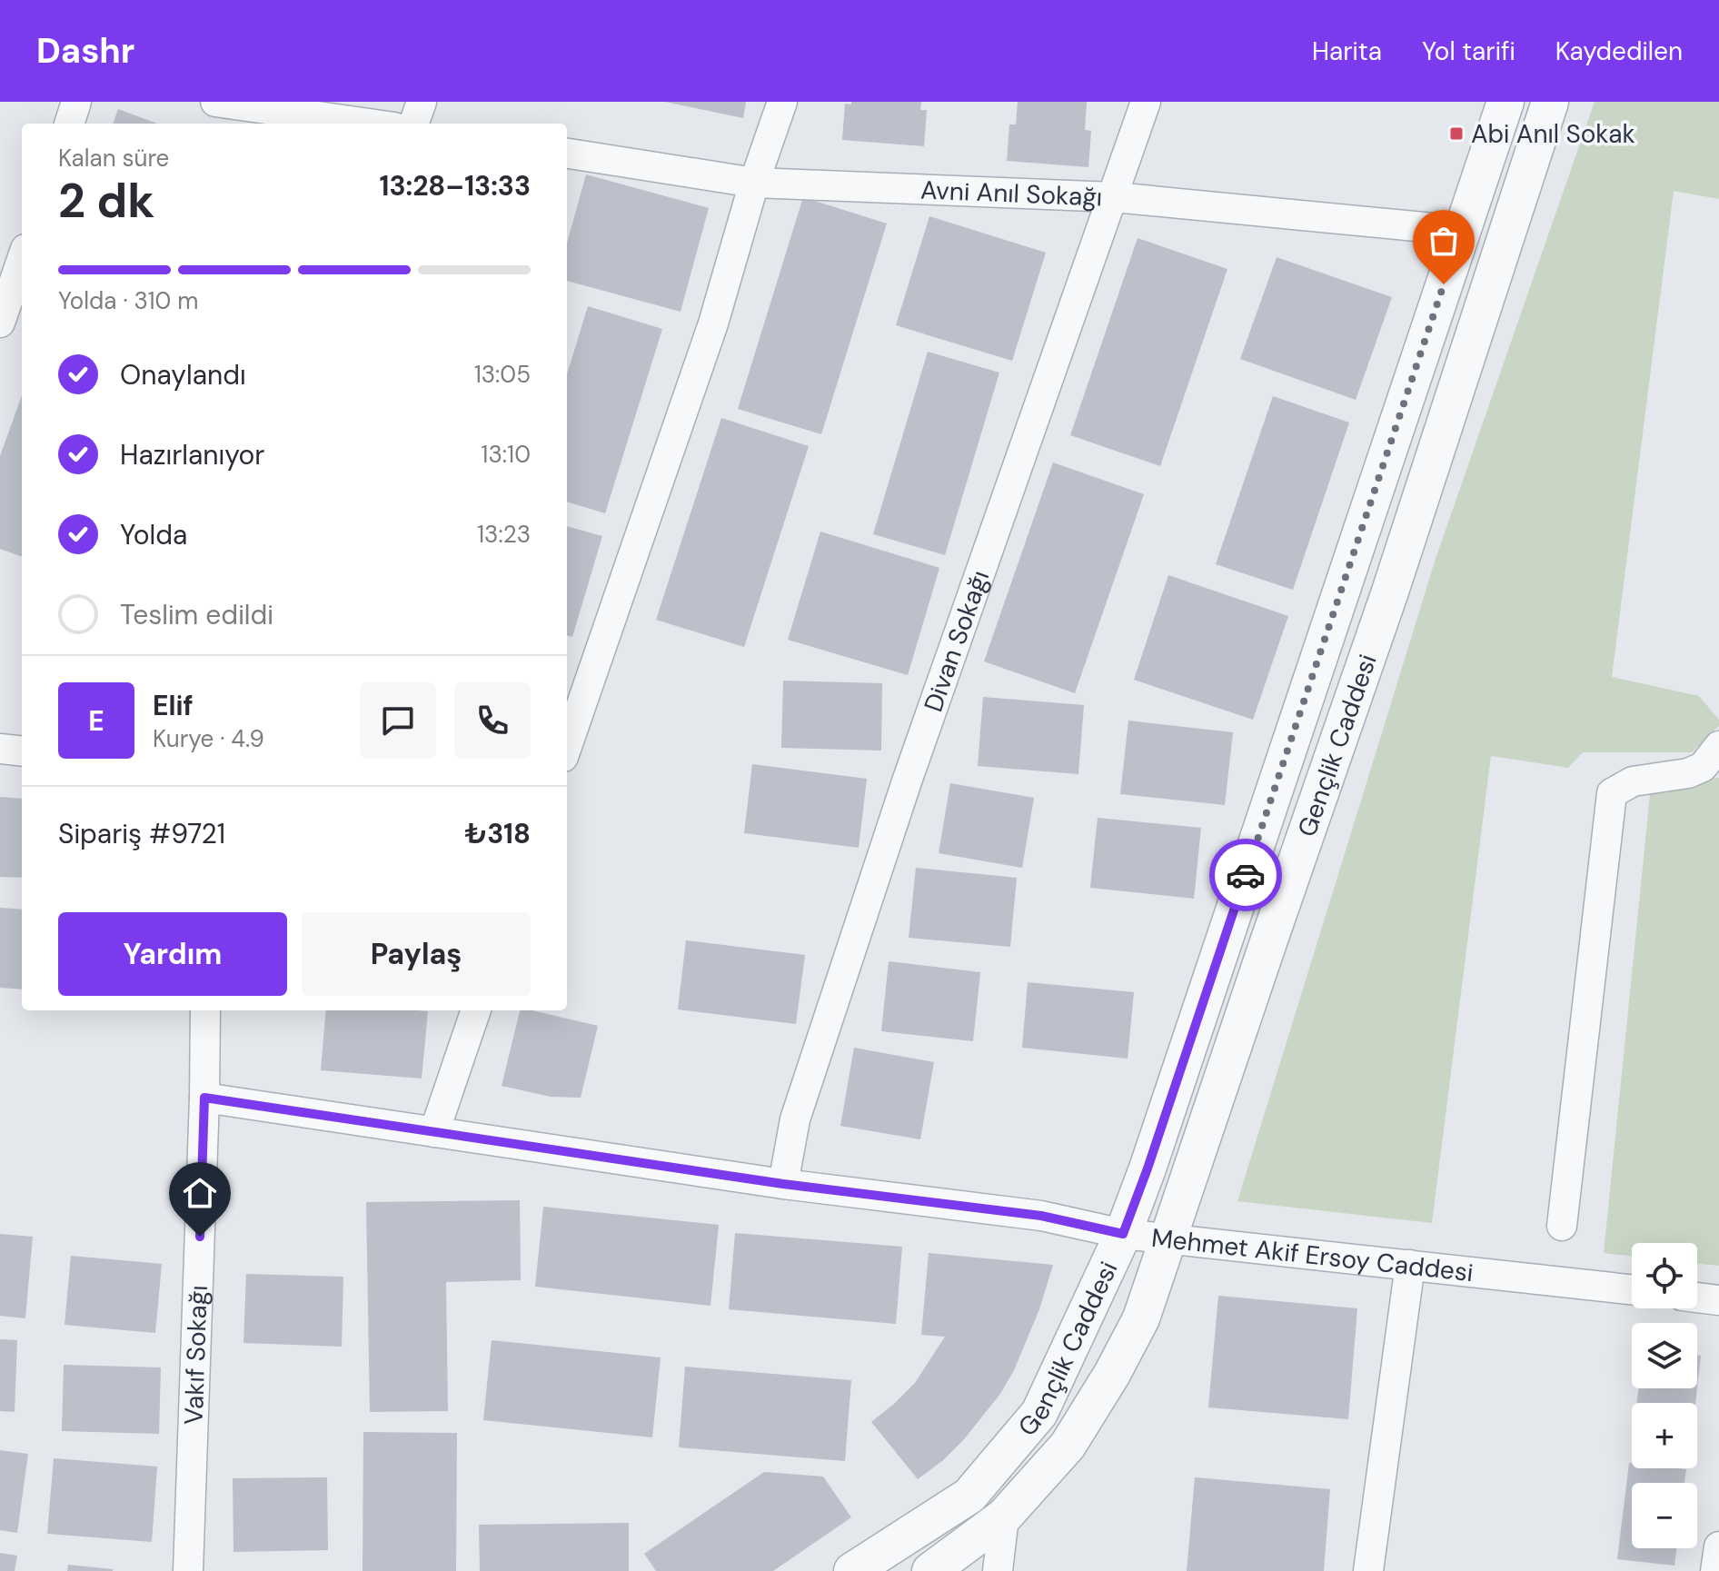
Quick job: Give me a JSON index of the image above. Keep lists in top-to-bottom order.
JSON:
{
  "streets": {
    "street": [
      "Avni Anıl Sokağı",
      "Divan Sokağı",
      "Gençlik Caddesi",
      "Mehmet Akif Ersoy Caddesi",
      "Vakıf Sokağı"
    ]
  },
  "crossings": [
    ["Avni Anıl Sokağı", "Divan Sokağı"],
    ["Avni Anıl Sokağı", "Gençlik Caddesi"],
    ["Divan Sokağı", "Mehmet Akif Ersoy Caddesi"],
    ["Gençlik Caddesi", "Mehmet Akif Ersoy Caddesi"],
    ["Mehmet Akif Ersoy Caddesi", "Vakıf Sokağı"]
  ],
  "places": {
    "transit": ["Abi Anıl Sokak"]
  },
  "page": {
    "header": "Dashr",
    "nav": ["Harita", "Yol tarifi", "Kaydedilen"],
    "heading": ["2 dk", "Kalan süre", "13:28–13:33"],
    "panel": [
      "Elif",
      "Kurye · 4.9",
      "Sipariş #9721",
      "₺318"
    ],
    "bar": "Yolda · 310 m",
    "list": [
      ["Onaylandı", "13:05"],
      ["Hazırlanıyor", "13:10"],
      ["Yolda", "13:23"],
      "Teslim edildi"
    ],
    "round": "E",
    "buttons": ["Yardım", "Paylaş"],
    "map_buttons": ["+", "−"]
  }
}
